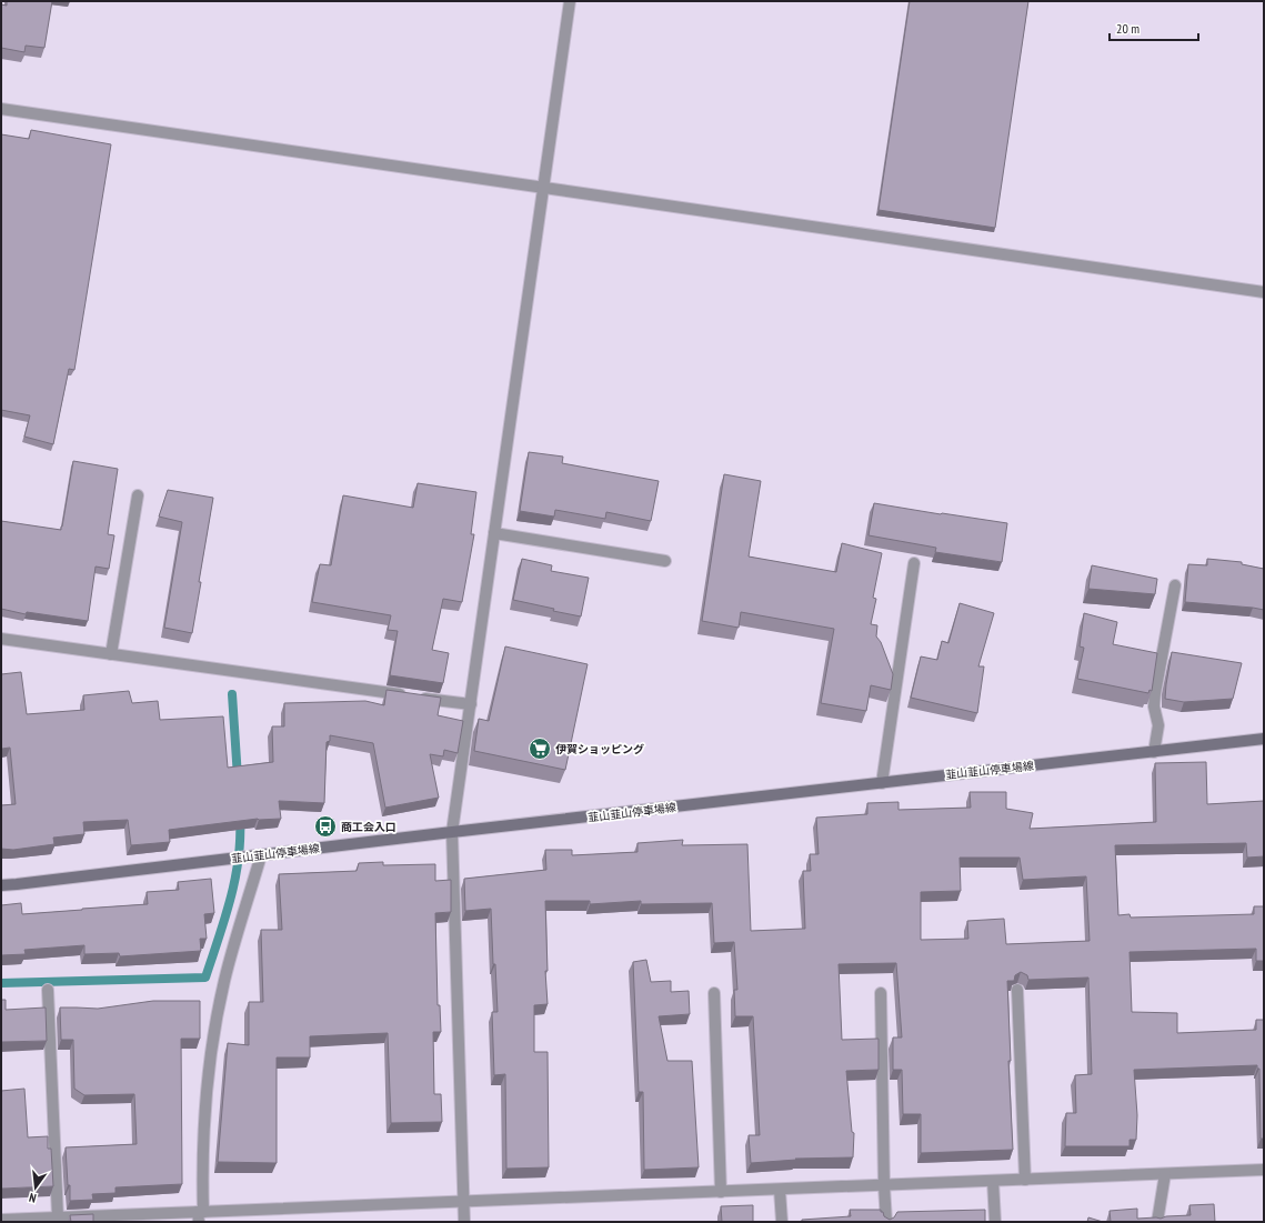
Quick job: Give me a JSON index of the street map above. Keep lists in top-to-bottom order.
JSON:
{
  "streets": {
    "main road": ["韮山韮山停車場線"]
  },
  "places": {
    "supermarket": ["伊賀ショッピング"],
    "bus stop": ["商工会入口"]
  },
  "scale_bar": "20 m",
  "north": "bottom"
}
